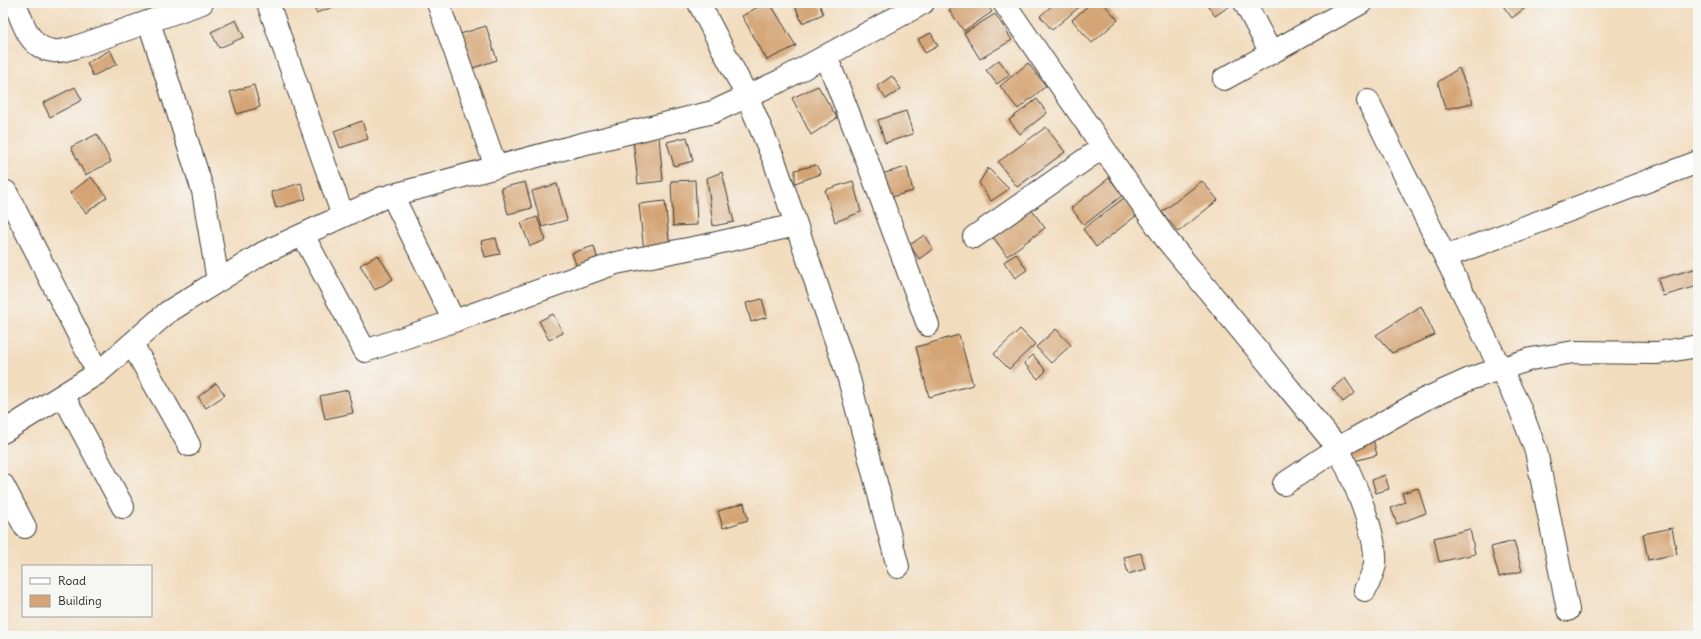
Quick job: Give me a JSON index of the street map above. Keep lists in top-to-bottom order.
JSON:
{
  "legend": ["Road", "Building"]
}
